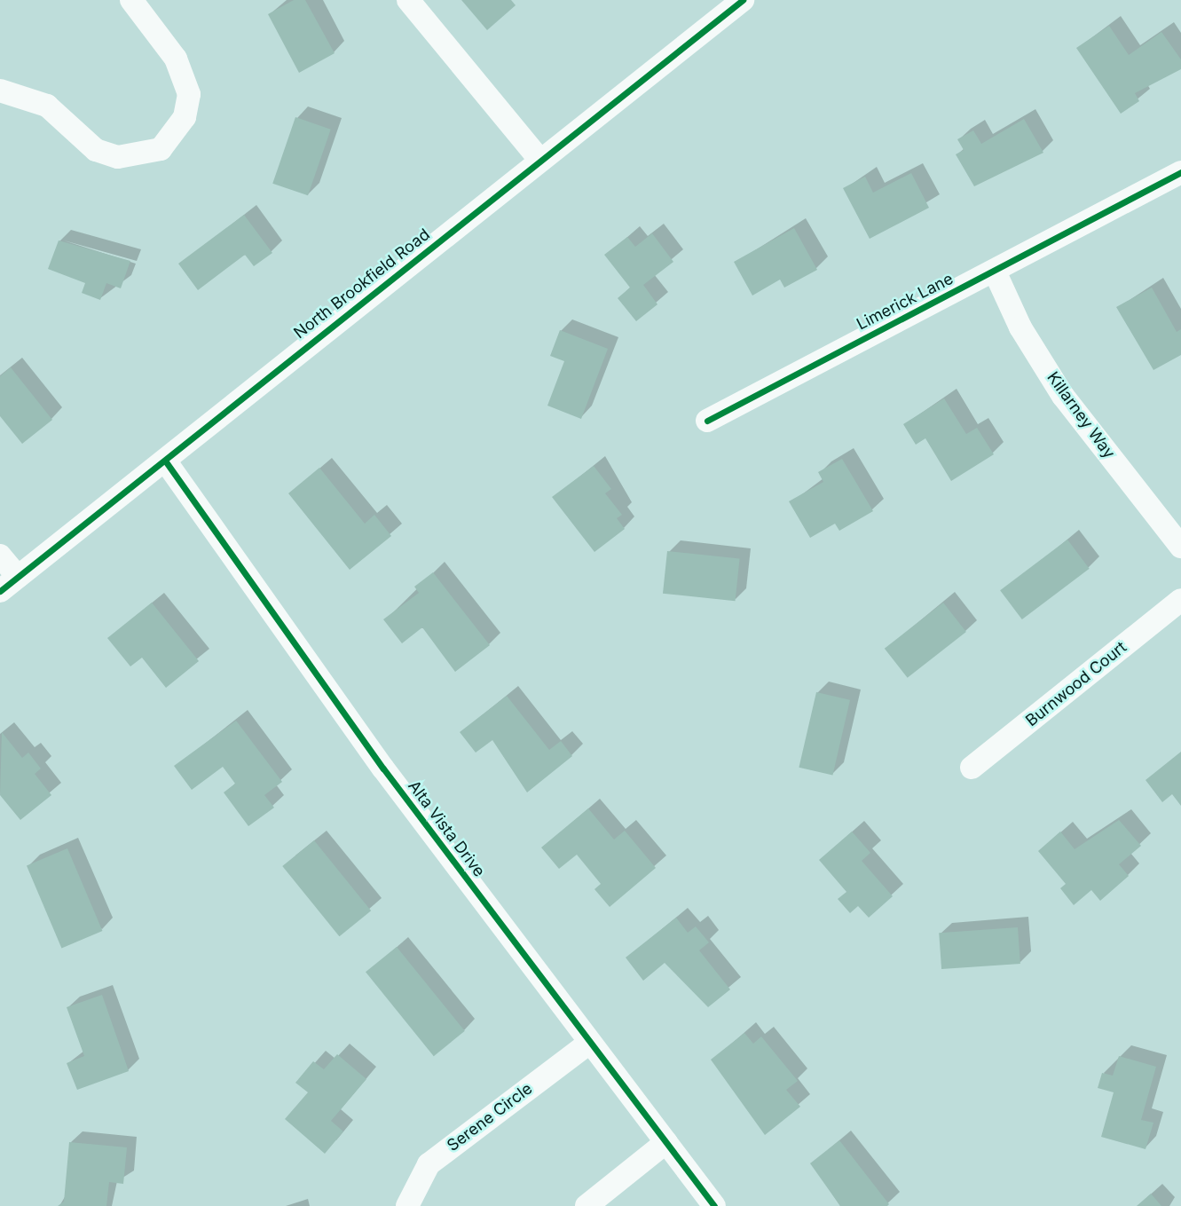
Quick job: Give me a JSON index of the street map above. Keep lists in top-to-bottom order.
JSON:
{
  "streets": {
    "street": [
      "North Brookfield Road",
      "Limerick Lane",
      "Killarney Way",
      "Burnwood Court",
      "Alta Vista Drive",
      "Serene Circle"
    ]
  },
  "crossings": [
    ["North Brookfield Road", "Alta Vista Drive"],
    ["Limerick Lane", "Killarney Way"],
    ["Alta Vista Drive", "Serene Circle"]
  ]
}
